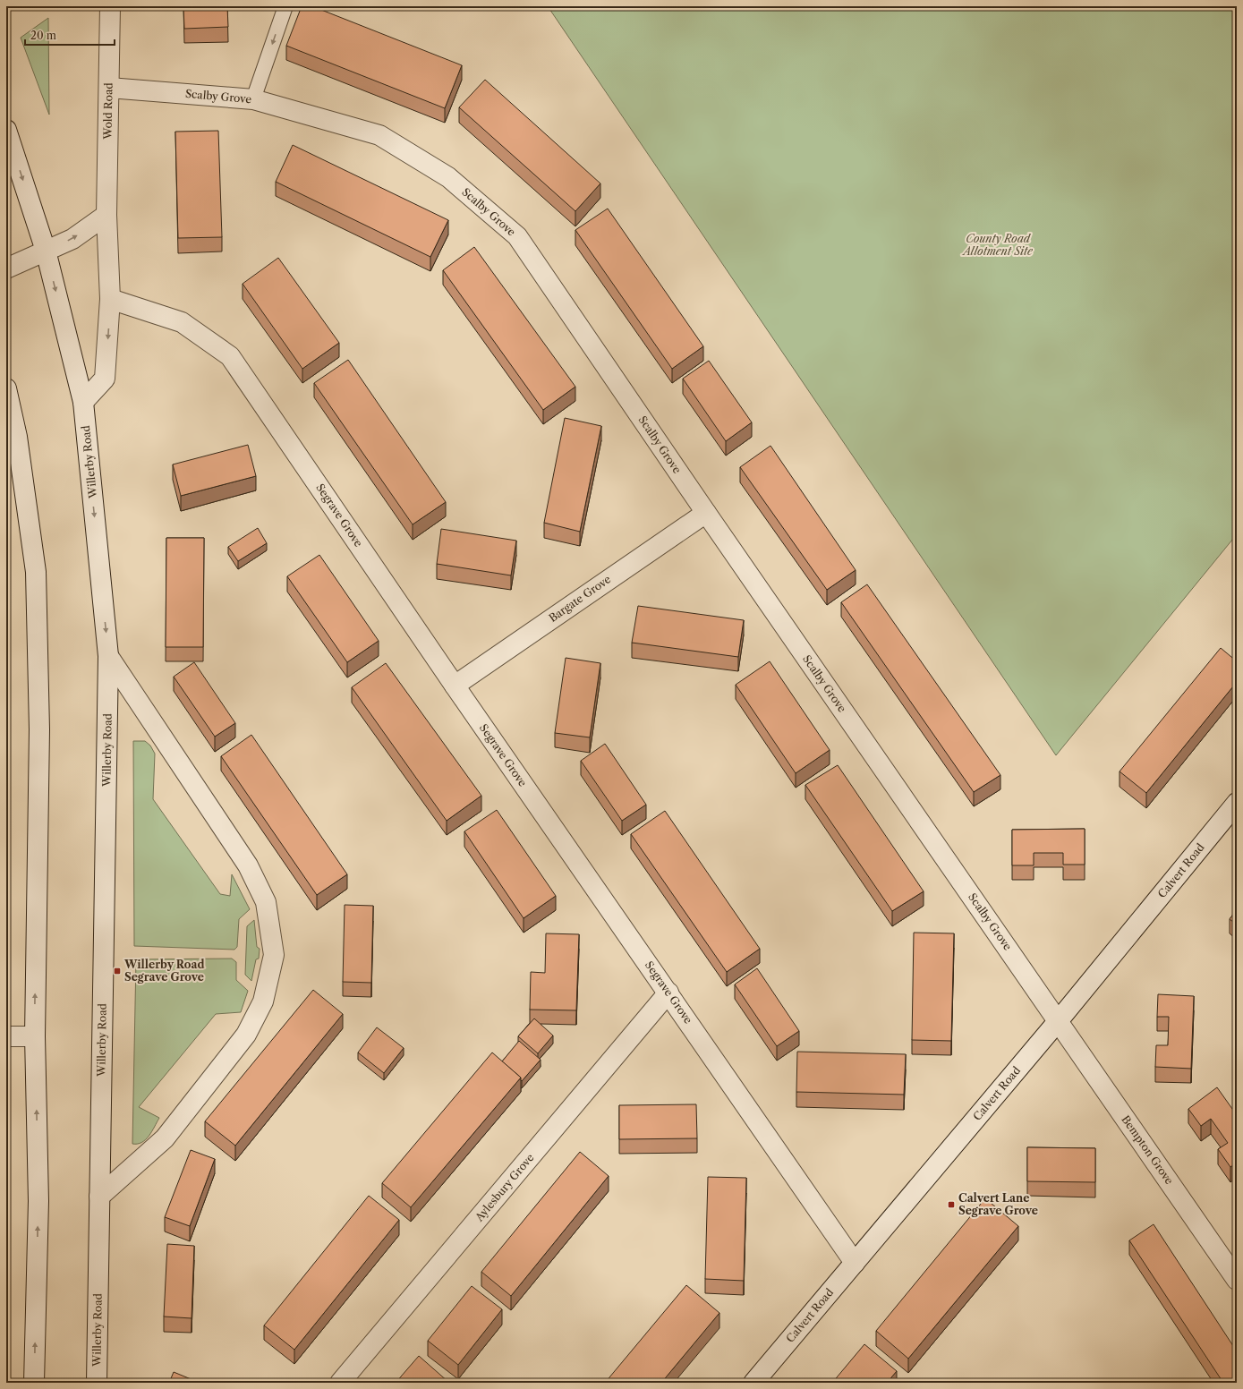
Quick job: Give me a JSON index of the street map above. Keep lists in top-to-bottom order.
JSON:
{
  "streets": {
    "street": [
      "Scalby Grove",
      "Wold Road",
      "Willerby Road",
      "Segrave Grove",
      "Bargate Grove",
      "Calvert Road",
      "Bempton Grove",
      "Aylesbury Grove"
    ]
  },
  "crossings": [
    ["Scalby Grove", "Wold Road"],
    ["Scalby Grove", "Bargate Grove"],
    ["Scalby Grove", "Calvert Road"],
    ["Scalby Grove", "Bempton Grove"],
    ["Wold Road", "Willerby Road"],
    ["Wold Road", "Segrave Grove"],
    ["Segrave Grove", "Bargate Grove"],
    ["Segrave Grove", "Calvert Road"],
    ["Segrave Grove", "Aylesbury Grove"],
    ["Calvert Road", "Bempton Grove"]
  ],
  "parks": ["County Road Allotment Site"],
  "places": {
    "transit": ["Willerby Road Segrave Grove", "Calvert Lane Segrave Grove"]
  },
  "scale_bar": "20 m"
}
